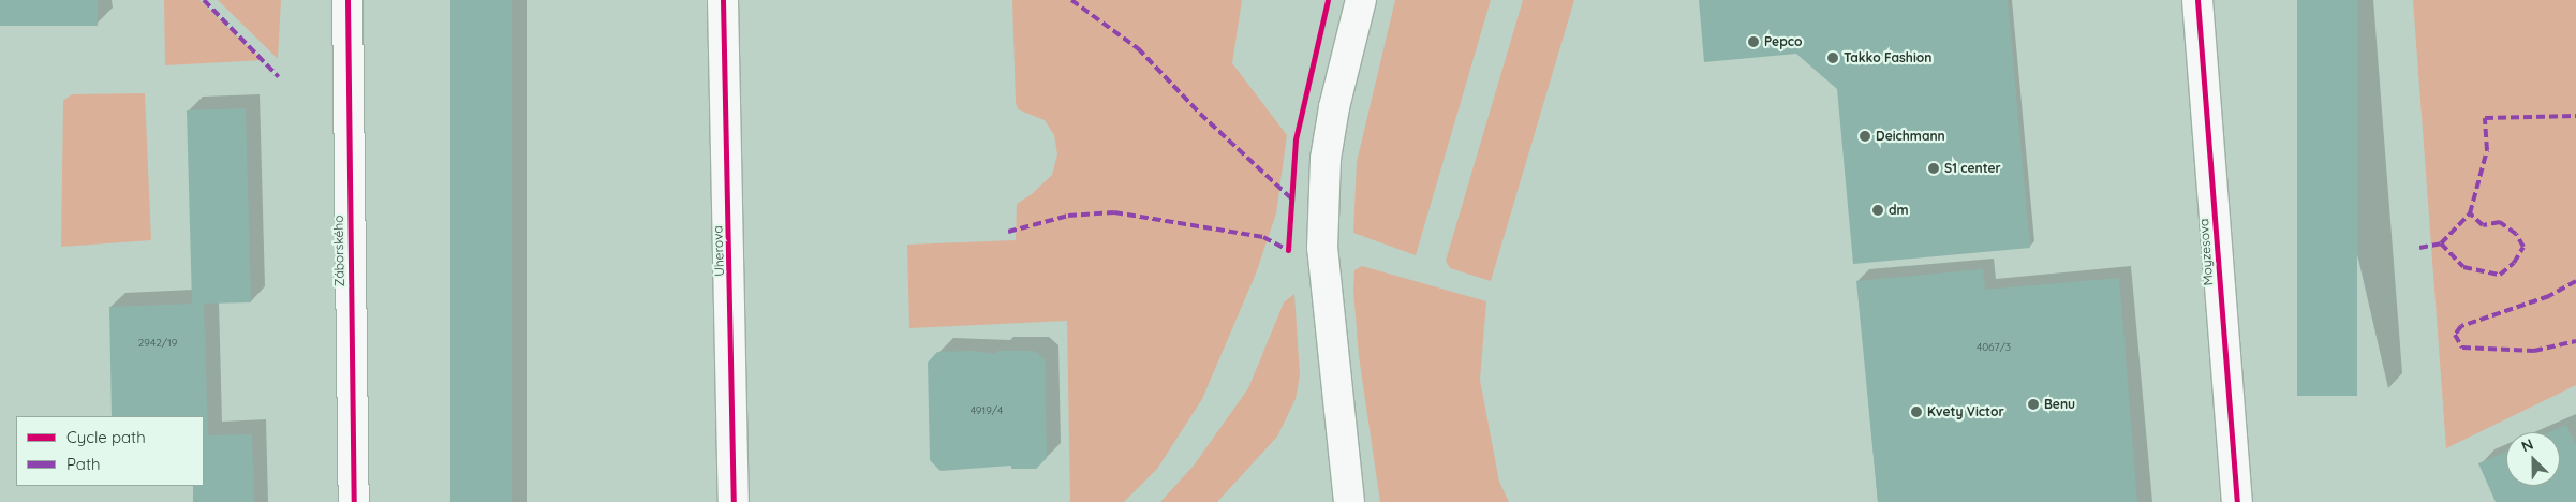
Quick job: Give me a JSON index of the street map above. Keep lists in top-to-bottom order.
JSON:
{
  "streets": {
    "street": ["Záborského", "Uherova", "Moyzesova"]
  },
  "places": [
    "Pepco",
    "Takko Fashion",
    "Deichmann",
    "S1 center",
    "dm",
    "Benu",
    "Kvety Victor"
  ],
  "house_numbers": ["2942/19", "4067/3", "4919/4"],
  "legend": ["Cycle path", "Path"],
  "north": "top left"
}
